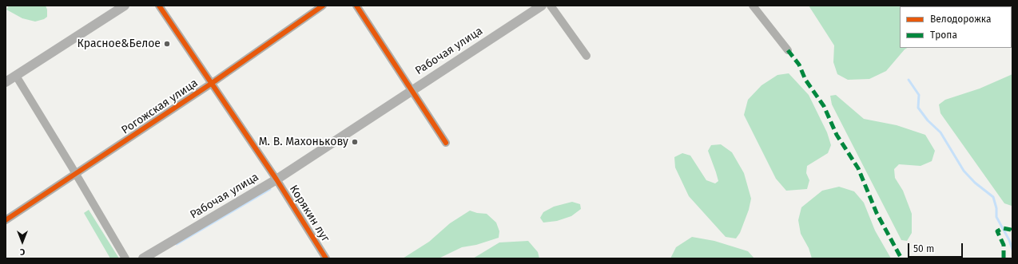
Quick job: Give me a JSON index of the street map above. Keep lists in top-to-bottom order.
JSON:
{
  "streets": {
    "main road": ["Рабочая улица"],
    "street": ["Рогожская улица", "Корякин луг"]
  },
  "crossings": [
    ["Рабочая улица", "Корякин луг"],
    ["Рогожская улица", "Корякин луг"]
  ],
  "places": ["Красное&Белое", "М. В. Махонькову"],
  "legend": ["Велодорожка", "Тропа"],
  "scale_bar": "50 m",
  "north": "bottom"
}
